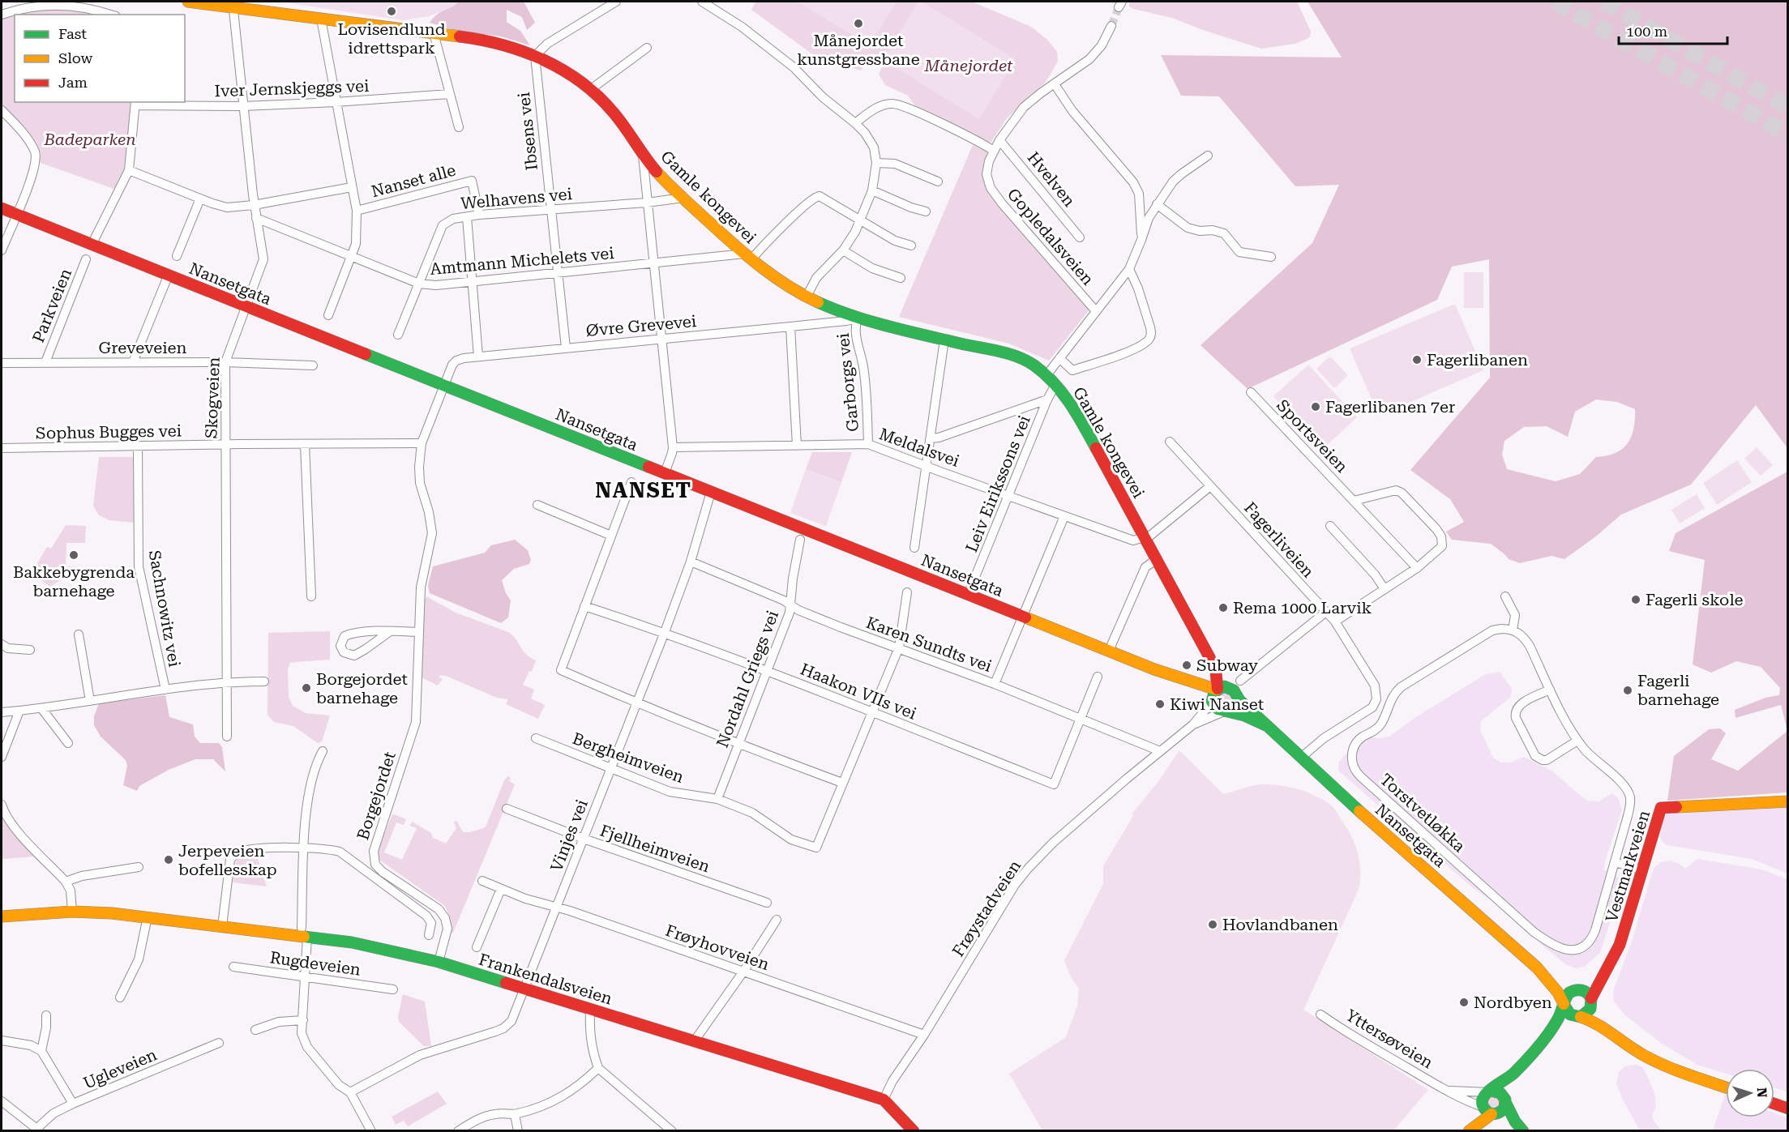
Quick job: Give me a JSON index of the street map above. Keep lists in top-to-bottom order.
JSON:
{
  "streets": {
    "main road": [
      "Gamle kongevei",
      "Nansetgata",
      "Vestmarkveien",
      "Frankendalsveien"
    ],
    "street": [
      "Iver Jernskjeggs vei",
      "Ibsens vei",
      "Hvelven",
      "Nanset alle",
      "Welhavens vei",
      "Gopledalsveien",
      "Amtmann Michelets vei",
      "Parkveien",
      "Øvre Grevevei",
      "Greveveien",
      "Garborgs vei",
      "Skogveien",
      "Sophus Bugges vei",
      "Sportsveien",
      "Meldalsvei",
      "Leiv Eirikssons vei",
      "Fagerliveien",
      "Sachnowitz vei",
      "Karen Sundts vei",
      "Nordahl Griegs vei",
      "Haakon VIIs vei",
      "Bergheimveien",
      "Borgejordet",
      "Torstvetløkka",
      "Vinjes vei",
      "Fjellheimveien",
      "Frøystadveien",
      "Frøyhovveien",
      "Rugdeveien",
      "Yttersøveien",
      "Ugleveien"
    ]
  },
  "crossings": [
    ["Iver Jernskjeggs vei", "Skogveien"],
    ["Ibsens vei", "Gamle kongevei"],
    ["Ibsens vei", "Welhavens vei"],
    ["Ibsens vei", "Amtmann Michelets vei"],
    ["Ibsens vei", "Øvre Grevevei"],
    ["Hvelven", "Gopledalsveien"],
    ["Nanset alle", "Welhavens vei"],
    ["Gamle kongevei", "Welhavens vei"],
    ["Gamle kongevei", "Amtmann Michelets vei"],
    ["Gamle kongevei", "Nansetgata"],
    ["Gamle kongevei", "Øvre Grevevei"],
    ["Gamle kongevei", "Garborgs vei"],
    ["Gamle kongevei", "Skogveien"],
    ["Gamle kongevei", "Meldalsvei"],
    ["Gamle kongevei", "Leiv Eirikssons vei"],
    ["Gamle kongevei", "Frøystadveien"],
    ["Welhavens vei", "Amtmann Michelets vei"],
    ["Amtmann Michelets vei", "Skogveien"],
    ["Nansetgata", "Øvre Grevevei"],
    ["Nansetgata", "Skogveien"],
    ["Nansetgata", "Leiv Eirikssons vei"],
    ["Nansetgata", "Fagerliveien"],
    ["Nansetgata", "Borgejordet"],
    ["Nansetgata", "Vinjes vei"],
    ["Nansetgata", "Vestmarkveien"],
    ["Nansetgata", "Frøystadveien"],
    ["Parkveien", "Greveveien"],
    ["Øvre Grevevei", "Garborgs vei"],
    ["Øvre Grevevei", "Borgejordet"],
    ["Greveveien", "Skogveien"],
    ["Garborgs vei", "Meldalsvei"],
    ["Skogveien", "Sophus Bugges vei"],
    ["Sophus Bugges vei", "Sachnowitz vei"],
    ["Sophus Bugges vei", "Borgejordet"],
    ["Meldalsvei", "Leiv Eirikssons vei"],
    ["Karen Sundts vei", "Nordahl Griegs vei"],
    ["Karen Sundts vei", "Haakon VIIs vei"],
    ["Karen Sundts vei", "Vinjes vei"],
    ["Karen Sundts vei", "Frøystadveien"],
    ["Nordahl Griegs vei", "Haakon VIIs vei"],
    ["Nordahl Griegs vei", "Bergheimveien"],
    ["Haakon VIIs vei", "Vinjes vei"],
    ["Bergheimveien", "Vinjes vei"],
    ["Borgejordet", "Frankendalsveien"],
    ["Vinjes vei", "Fjellheimveien"],
    ["Vinjes vei", "Frøyhovveien"],
    ["Vinjes vei", "Frankendalsveien"],
    ["Frøystadveien", "Frøyhovveien"],
    ["Frøystadveien", "Frankendalsveien"]
  ],
  "districts": ["NANSET"],
  "parks": ["Månejordet", "Badeparken"],
  "places": [
    "Lovisendlund idrettspark",
    "Månejordet kunstgressbane",
    "Fagerlibanen",
    "Fagerlibanen 7er",
    "Bakkebygrenda barnehage",
    "Fagerli skole",
    "Rema 1000 Larvik",
    "Subway",
    "Borgejordet barnehage",
    "Fagerli barnehage",
    "Kiwi Nanset",
    "Jerpeveien bofellesskap",
    "Hovlandbanen",
    "Nordbyen"
  ],
  "legend": ["Fast", "Slow", "Jam"],
  "scale_bar": "100 m",
  "north": "right"
}
